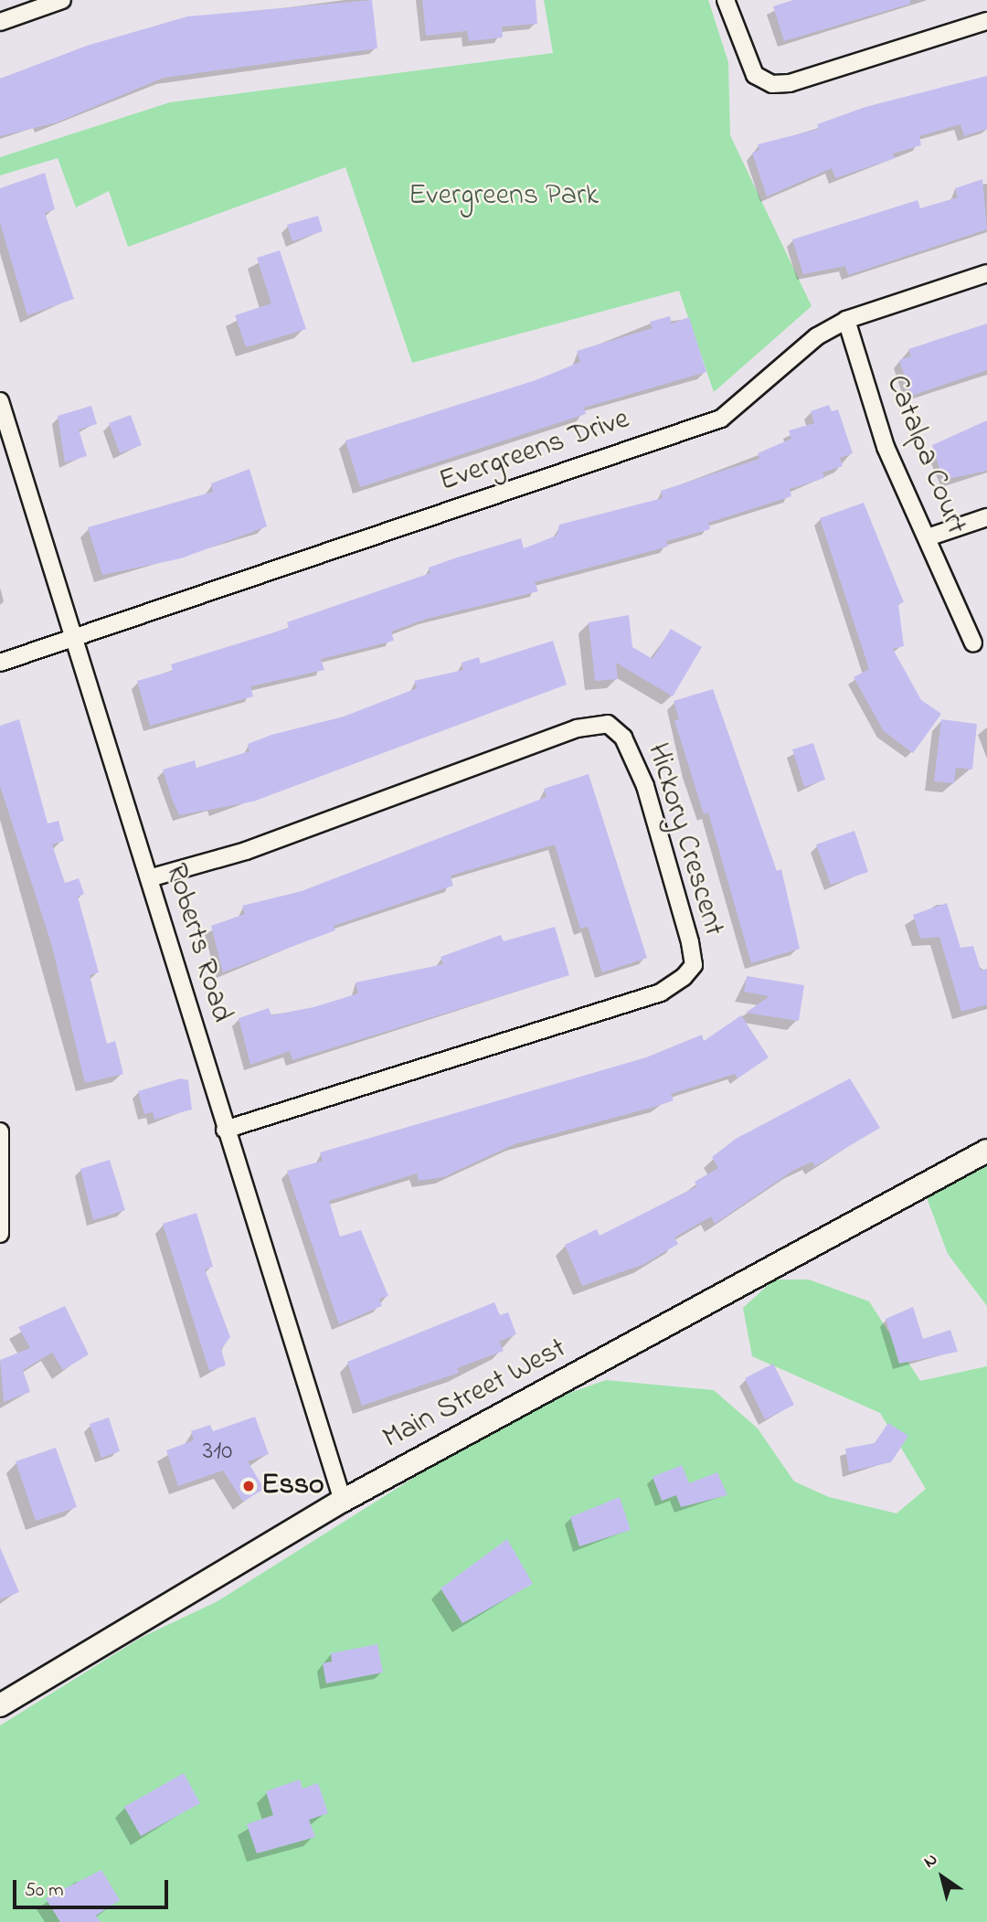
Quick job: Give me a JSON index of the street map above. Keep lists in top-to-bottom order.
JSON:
{
  "streets": {
    "main road": ["Main Street West"],
    "street": [
      "Evergreens Drive",
      "Catalpa Court",
      "Hickory Crescent",
      "Roberts Road"
    ]
  },
  "crossings": [
    ["Evergreens Drive", "Catalpa Court"],
    ["Evergreens Drive", "Roberts Road"],
    ["Hickory Crescent", "Roberts Road"],
    ["Roberts Road", "Main Street West"]
  ],
  "parks": ["Evergreens Park"],
  "places": ["Esso"],
  "house_numbers": ["310"],
  "scale_bar": "50 m",
  "north": "top left"
}
